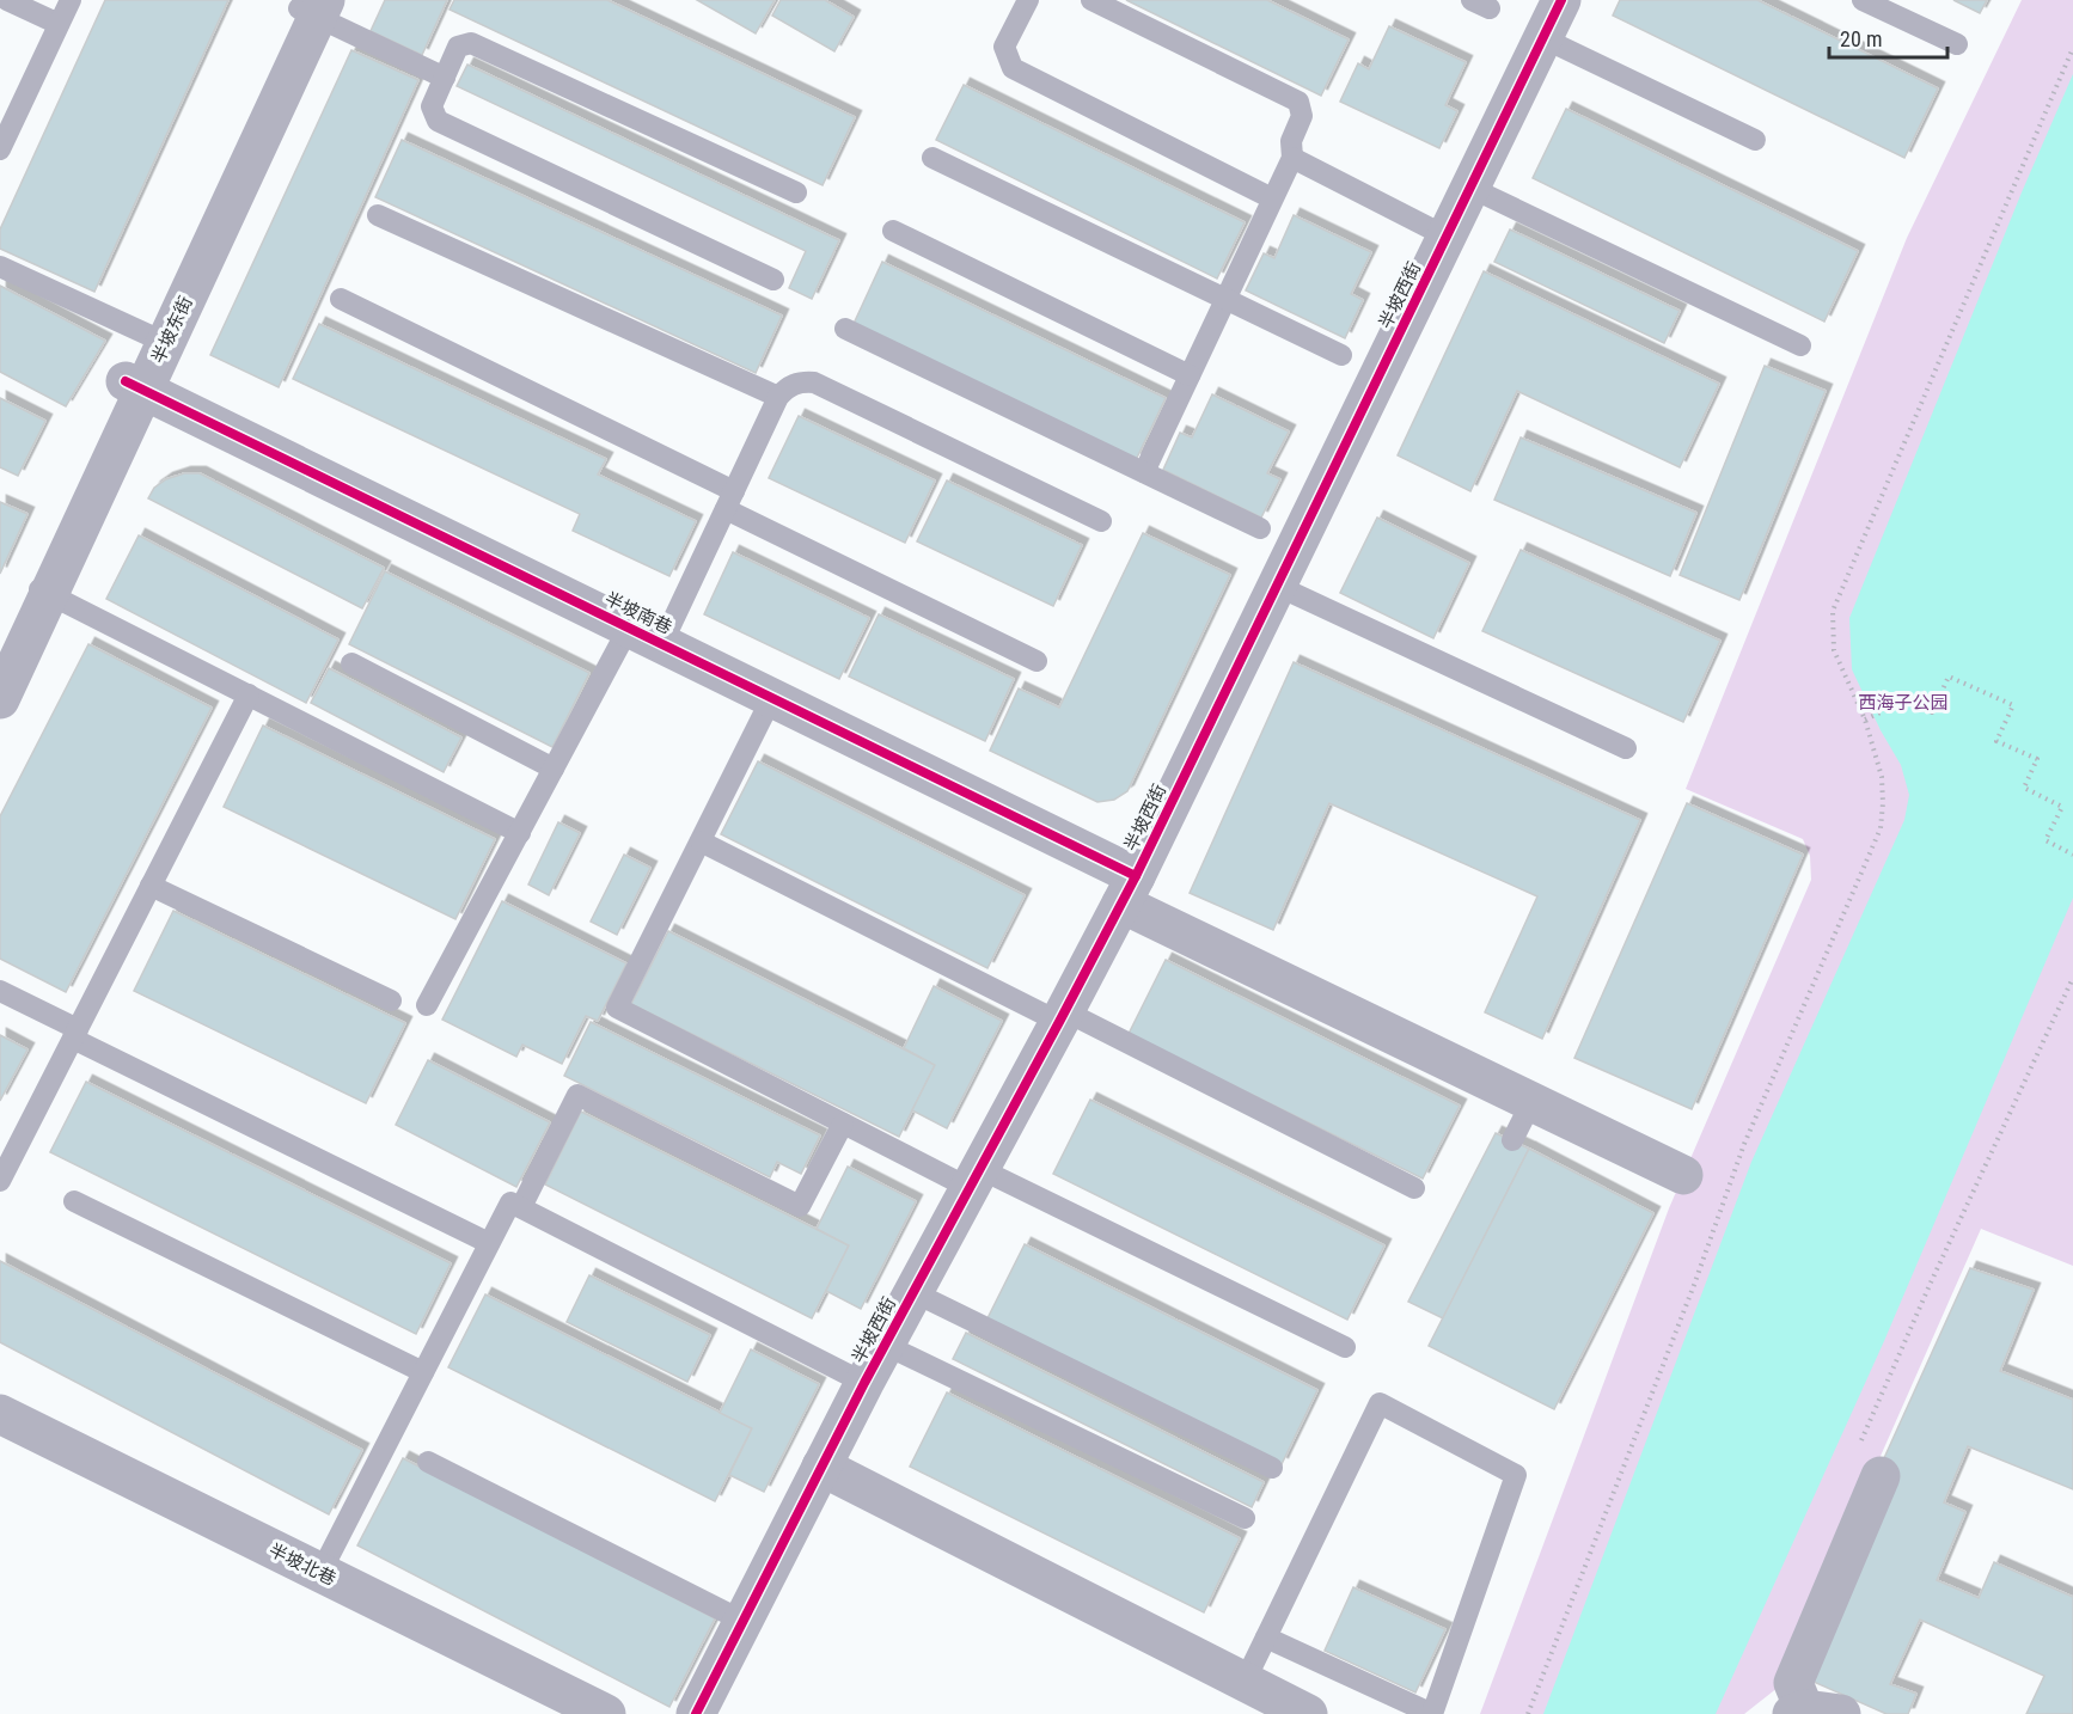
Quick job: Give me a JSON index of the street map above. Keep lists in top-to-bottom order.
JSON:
{
  "streets": {
    "street": [
      "半坡西街",
      "半坡东街",
      "半坡南巷",
      "半坡北巷"
    ]
  },
  "crossings": [
    ["半坡西街", "半坡南巷"],
    ["半坡东街", "半坡南巷"]
  ],
  "parks": ["西海子公园"],
  "scale_bar": "20 m"
}
